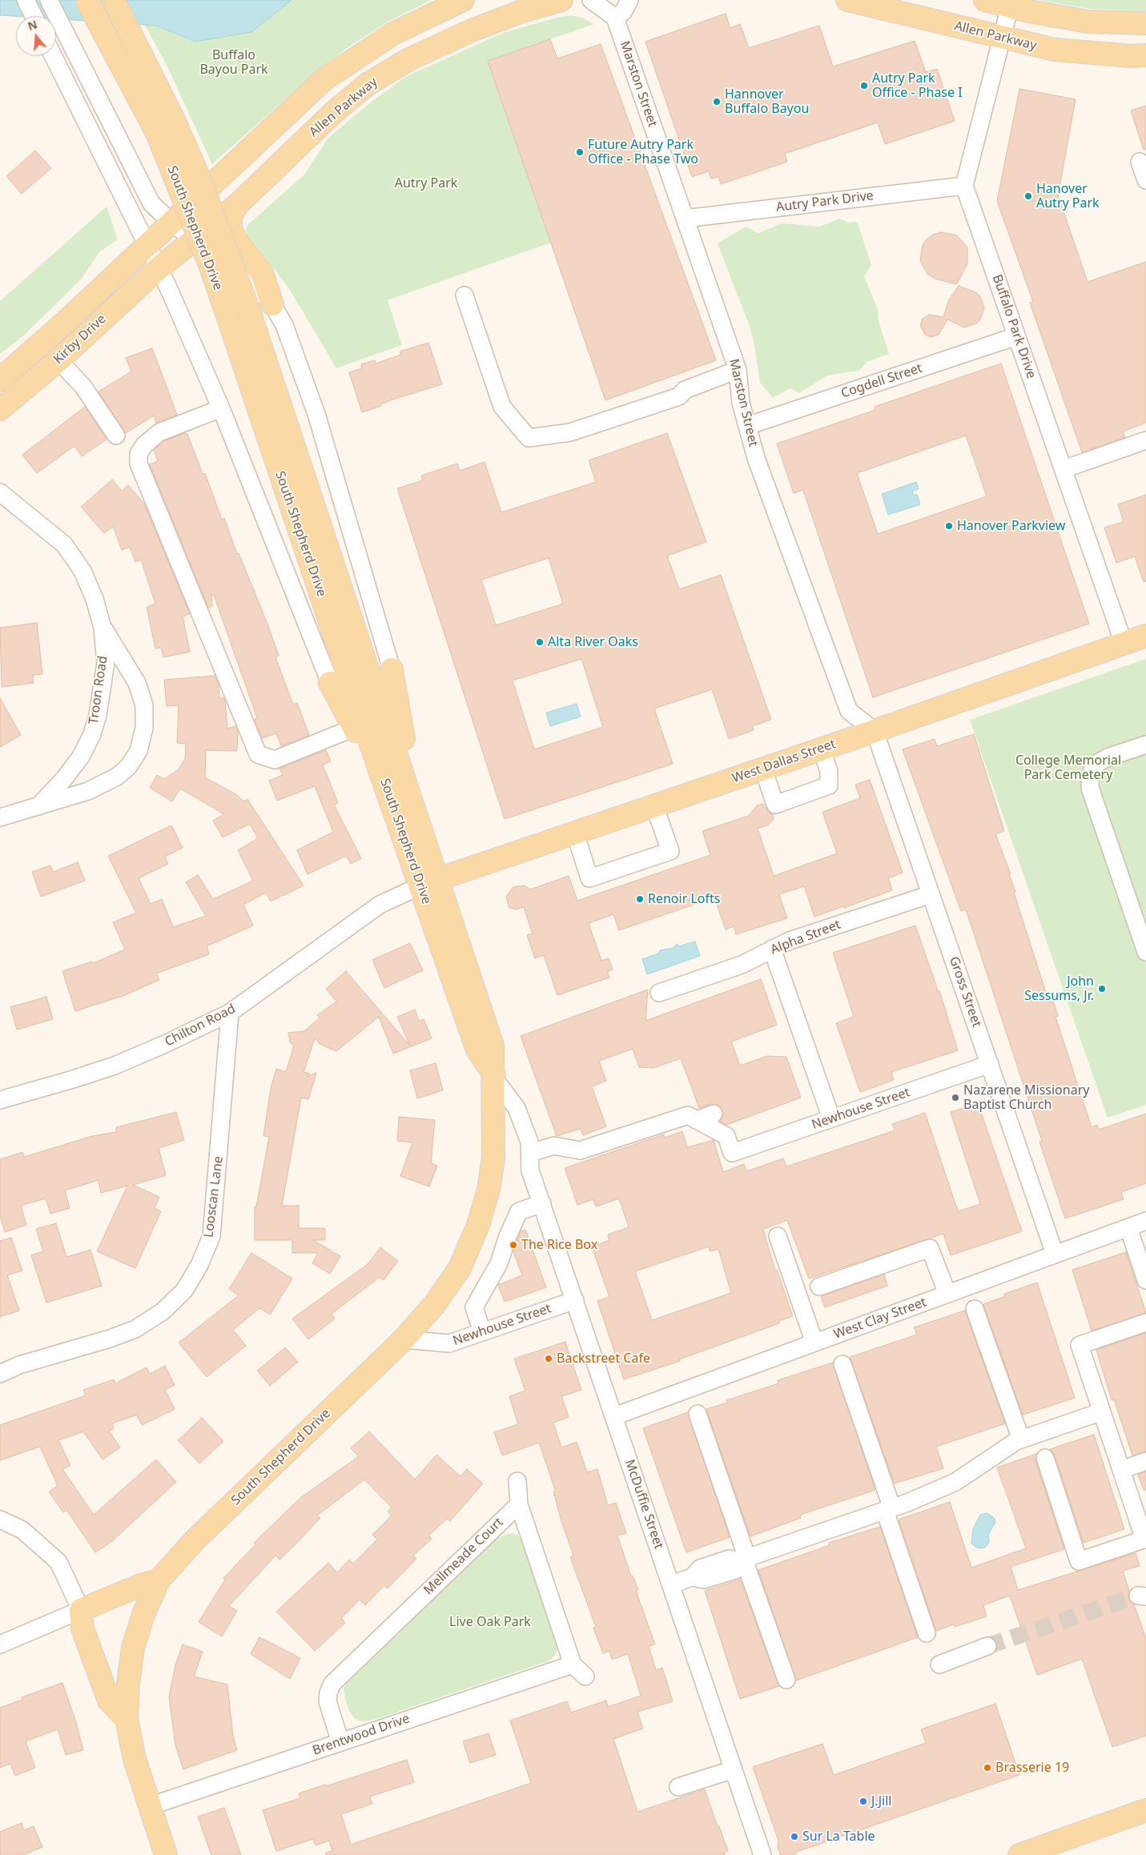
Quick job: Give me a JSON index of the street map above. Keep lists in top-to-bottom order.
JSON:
{
  "streets": {
    "main road": [
      "Allen Parkway",
      "South Shepherd Drive",
      "Kirby Drive",
      "West Dallas Street"
    ],
    "street": [
      "Marston Street",
      "Autry Park Drive",
      "Buffalo Park Drive",
      "Cogdell Street",
      "Troon Road",
      "Alpha Street",
      "Gross Street",
      "Chilton Road",
      "Newhouse Street",
      "Looscan Lane",
      "West Clay Street",
      "McDuffie Street",
      "Mellmeade Court",
      "Brentwood Drive"
    ]
  },
  "crossings": [
    ["Allen Parkway", "Kirby Drive"],
    ["Marston Street", "Autry Park Drive"],
    ["Marston Street", "Cogdell Street"],
    ["Marston Street", "West Dallas Street"],
    ["Marston Street", "Gross Street"],
    ["Autry Park Drive", "Buffalo Park Drive"],
    ["South Shepherd Drive", "West Dallas Street"],
    ["South Shepherd Drive", "Chilton Road"],
    ["South Shepherd Drive", "Newhouse Street"],
    ["South Shepherd Drive", "McDuffie Street"],
    ["South Shepherd Drive", "Brentwood Drive"],
    ["Buffalo Park Drive", "Cogdell Street"],
    ["Buffalo Park Drive", "West Dallas Street"],
    ["West Dallas Street", "Gross Street"],
    ["West Dallas Street", "Chilton Road"],
    ["Alpha Street", "Gross Street"],
    ["Gross Street", "Newhouse Street"],
    ["Gross Street", "West Clay Street"],
    ["Chilton Road", "Looscan Lane"],
    ["Newhouse Street", "McDuffie Street"],
    ["West Clay Street", "McDuffie Street"],
    ["Mellmeade Court", "Brentwood Drive"]
  ],
  "parks": [
    "Buffalo Bayou Park",
    "Autry Park",
    "College Memorial Park Cemetery",
    "Live Oak Park"
  ],
  "places": [
    "Autry Park Office - Phase I",
    "Hannover Buffalo Bayou",
    "Future Autry Park Office - Phase Two",
    "Hanover Autry Park",
    "Hanover Parkview",
    "Alta River Oaks",
    "Renoir Lofts",
    "John Sessums, Jr.",
    "Nazarene Missionary Baptist Church",
    "The Rice Box",
    "Backstreet Cafe",
    "Brasserie 19",
    "J.Jill",
    "Sur La Table"
  ],
  "north": "top"
}
